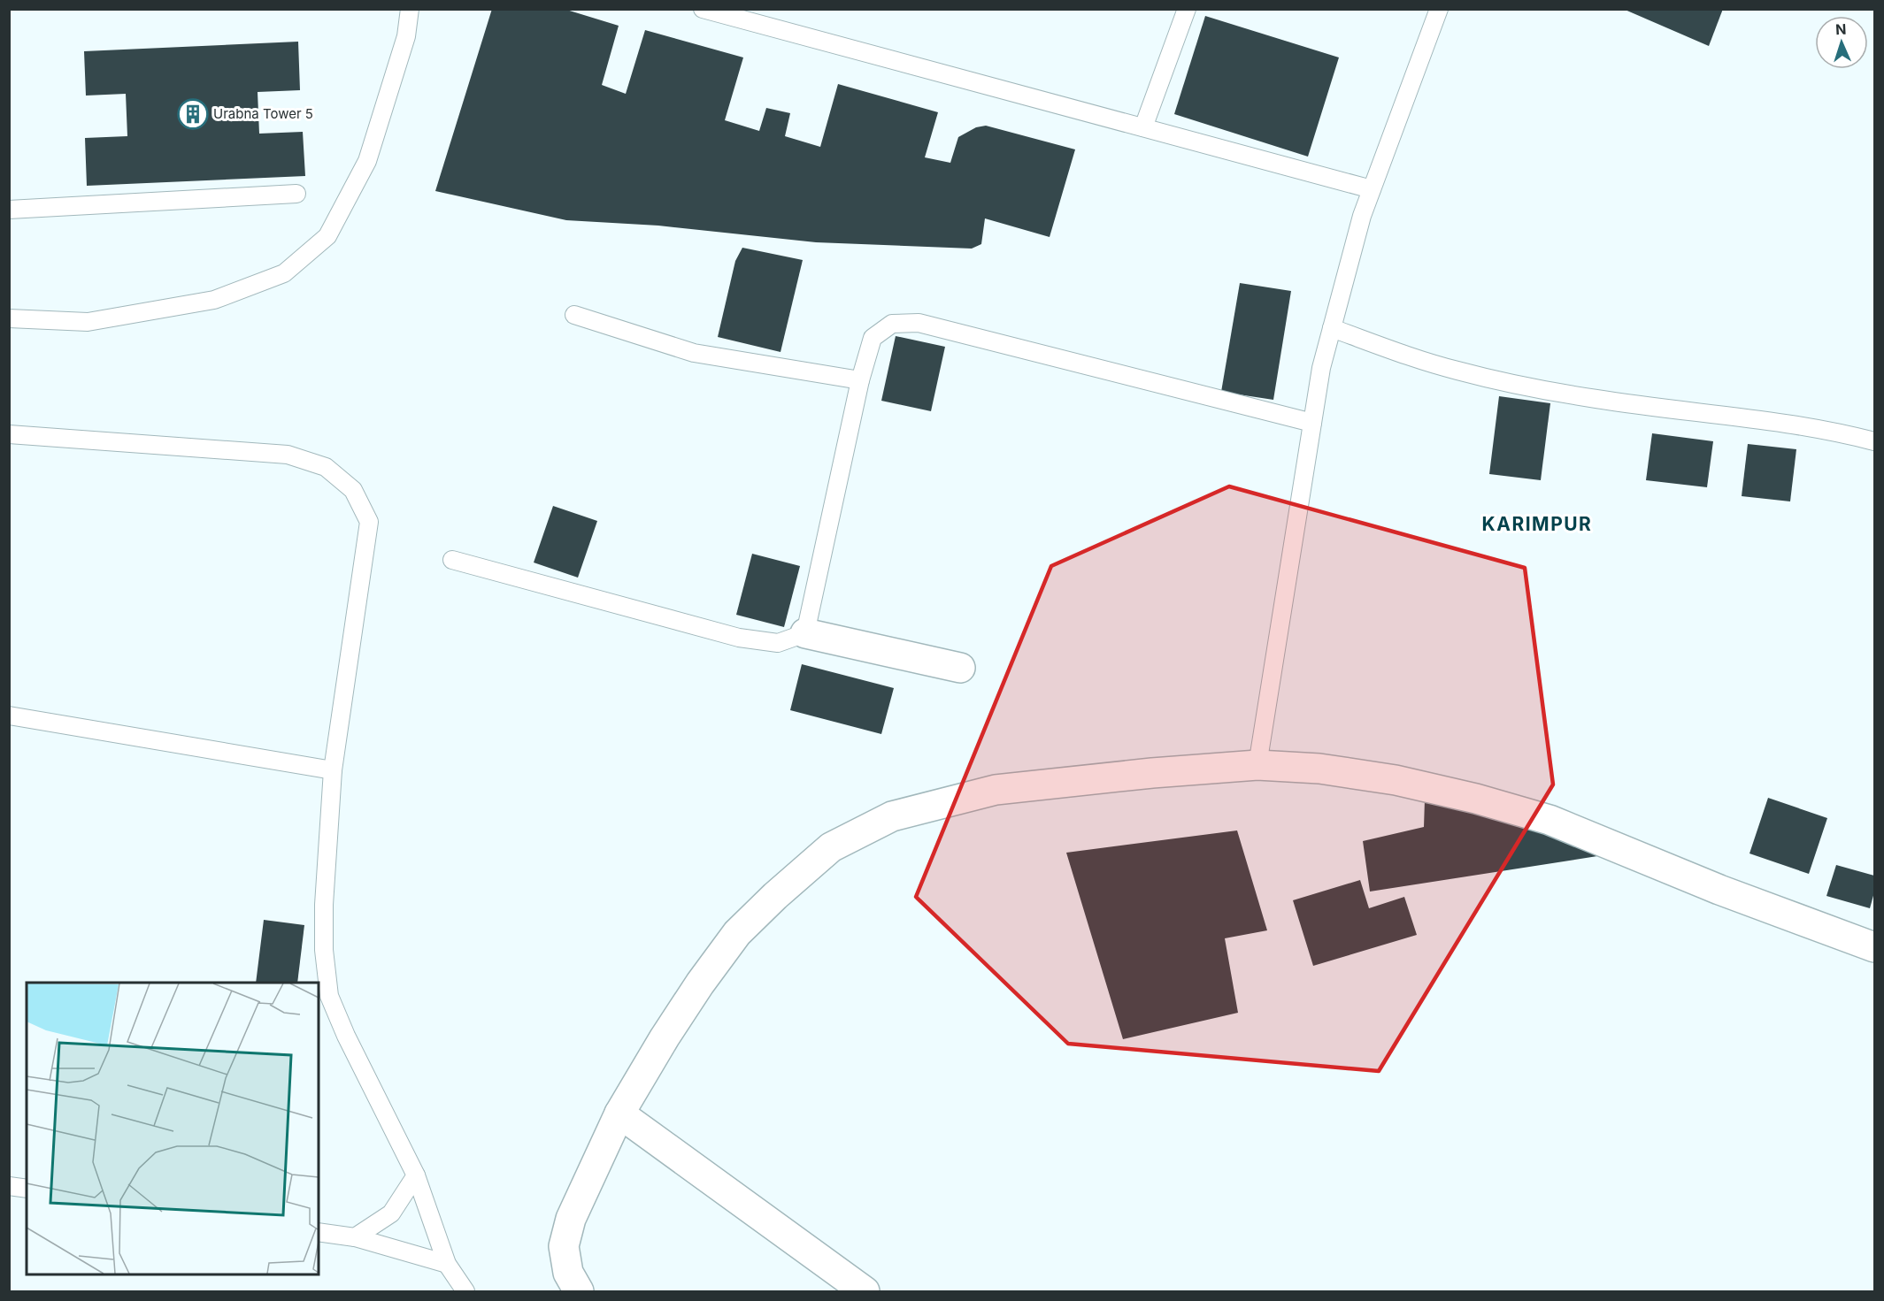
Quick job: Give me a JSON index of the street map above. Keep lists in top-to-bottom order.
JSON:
{
  "districts": ["KARIMPUR"],
  "places": {
    "building": ["Urabna Tower 5"]
  },
  "north": "top"
}
